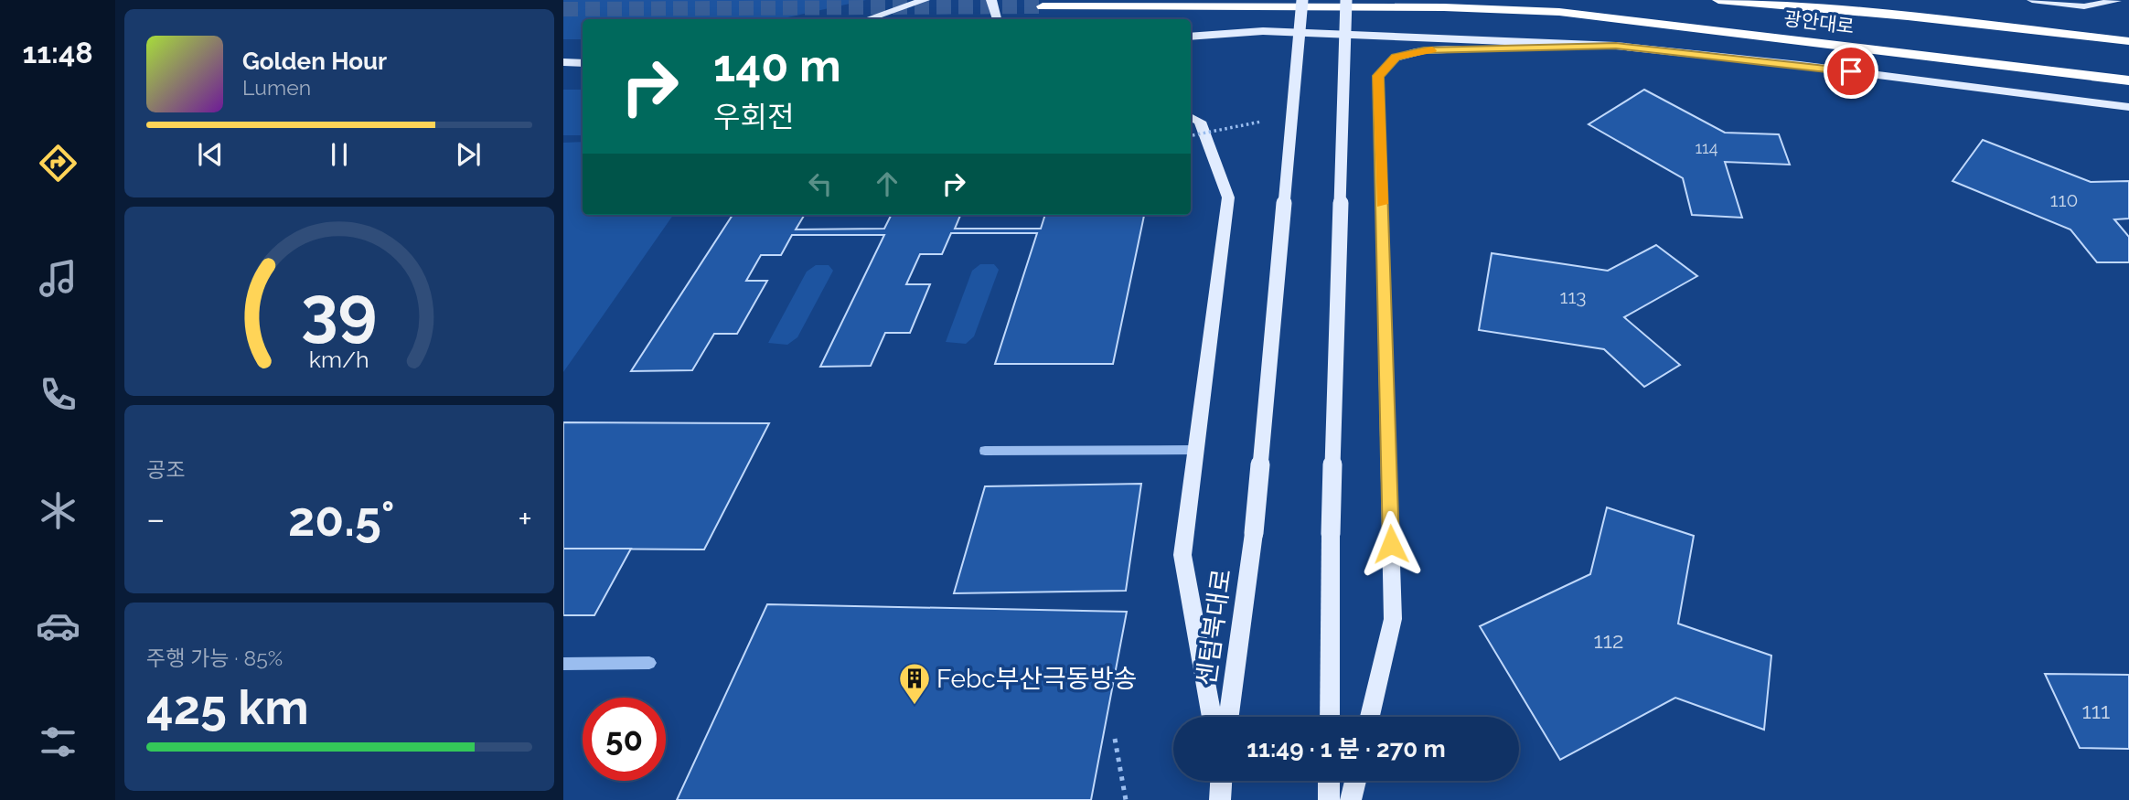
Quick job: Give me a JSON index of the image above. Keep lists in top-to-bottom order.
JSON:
{
  "streets": {
    "highway": ["광안대로"],
    "main road": ["센텀북대로"]
  },
  "places": {
    "building": ["Febc부산극동방송"]
  },
  "house_numbers": [
    "114",
    "110",
    "113",
    "112",
    "111"
  ],
  "page": {
    "tabs": "11:48",
    "turn": ["140 m", "우회전"],
    "song": ["Golden Hour", "Lumen"],
    "tile": [
      "공조",
      ["주행 가능 · 85%", "425 km"]
    ],
    "heat": ["−", "20.5°", "+"],
    "limit": "50",
    "trip": "11:49 · 1 분 · 270 m",
    "gauge": ["39", "km/h"]
  }
}
